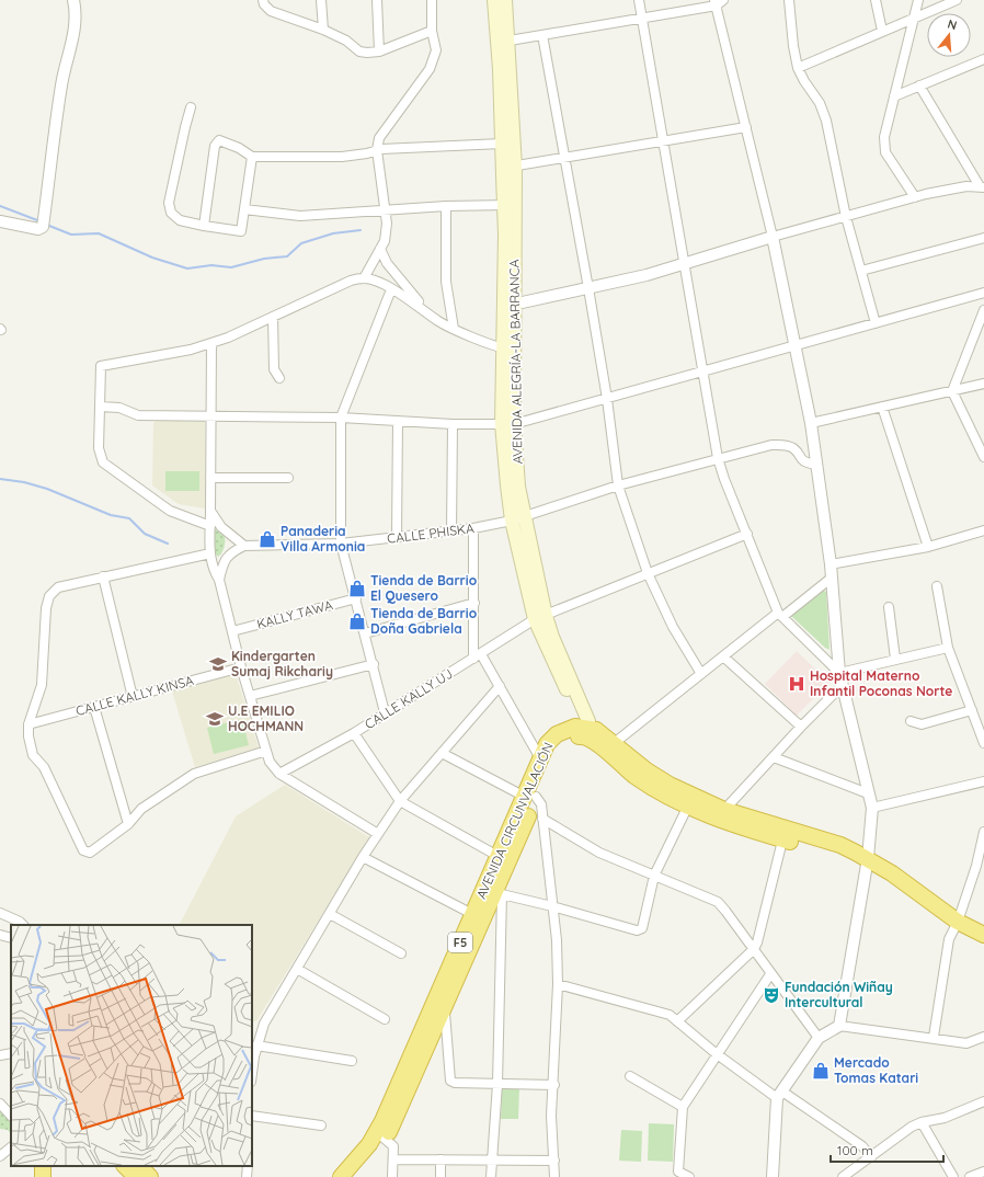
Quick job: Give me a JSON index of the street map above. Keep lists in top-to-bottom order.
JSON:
{
  "streets": {
    "highway": ["AVENIDA CIRCUNVALACIÓN", "F5"],
    "main road": ["AVENIDA ALEGRÍA-LA BARRANCA"],
    "street": [
      "CALLE PHISKA",
      "KALLY TAWA",
      "CALLE KALLY KINSA",
      "CALLE KALLY UJ"
    ]
  },
  "crossings": [
    ["AVENIDA ALEGRÍA-LA BARRANCA", "CALLE PHISKA"],
    ["AVENIDA ALEGRÍA-LA BARRANCA", "CALLE KALLY UJ"],
    ["AVENIDA ALEGRÍA-LA BARRANCA", "AVENIDA CIRCUNVALACIÓN"]
  ],
  "places": {
    "shop": [
      "Panaderia Villa Armonia",
      "Tienda de Barrio El Quesero",
      "Tienda de Barrio Doña Gabriela",
      "Mercado Tomas Katari"
    ],
    "school or university": ["Kindergarten Sumaj Rikchariy", "U.E EMILIO HOCHMANN"],
    "hospital": ["Hospital Materno Infantil Poconas Norte"],
    "theatre": ["Fundación Wiñay Intercultural"]
  },
  "scale_bar": "100 m",
  "north": "top"
}
